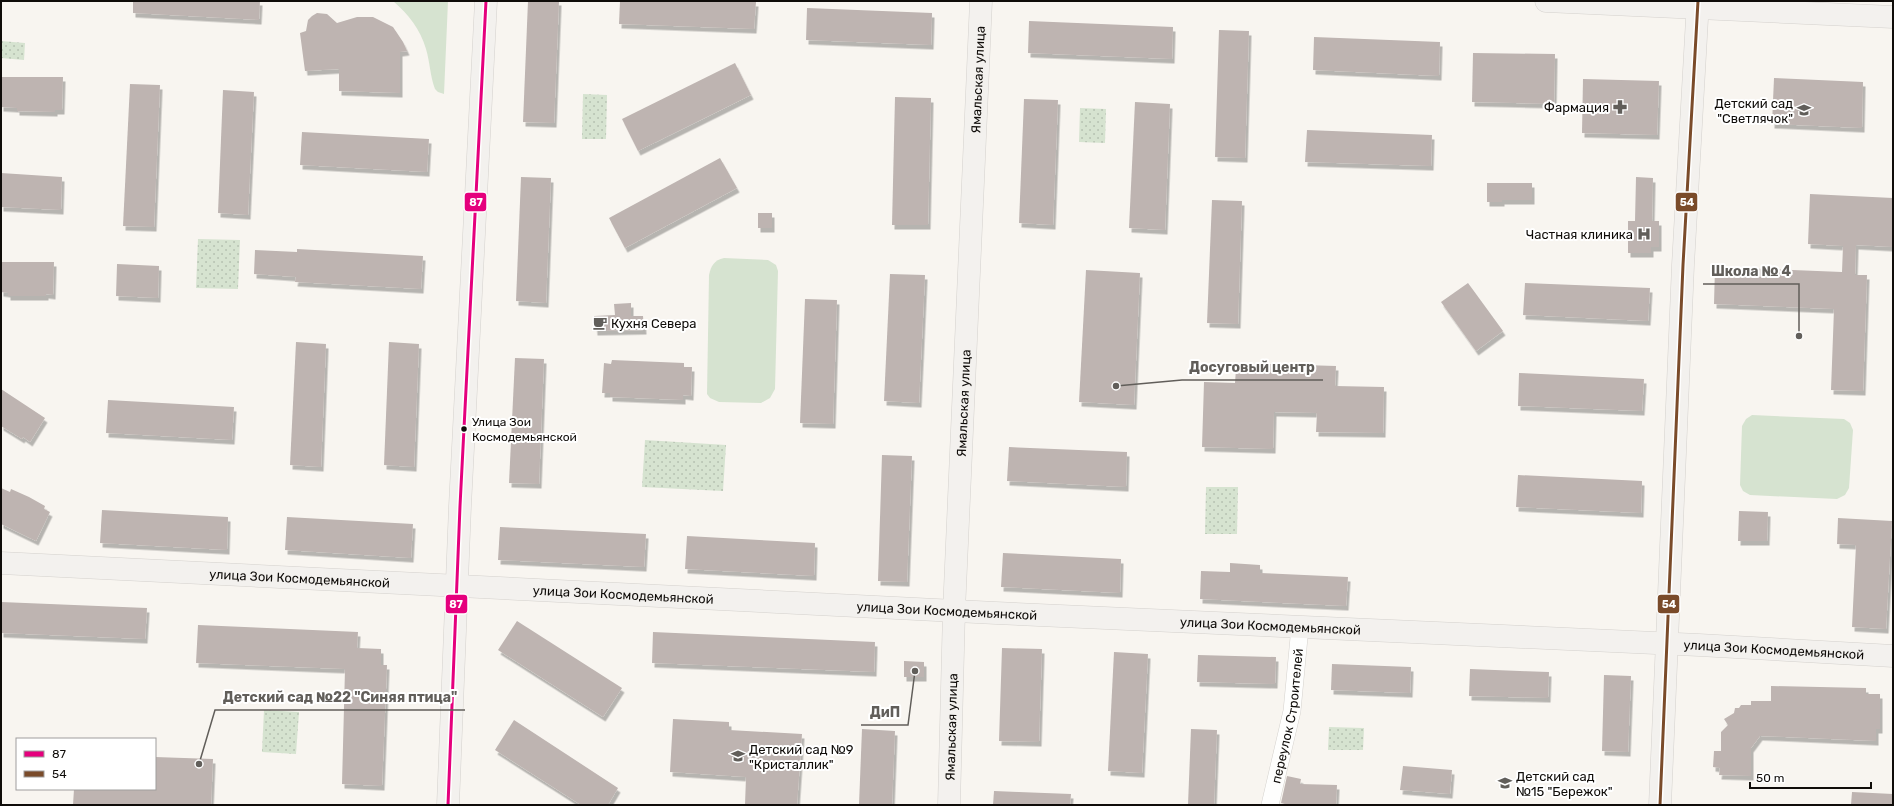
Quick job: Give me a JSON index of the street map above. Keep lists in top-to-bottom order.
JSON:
{
  "streets": {
    "street": ["Ямальская улица", "улица Зои Космодемьянской", "переулок Строителей"]
  },
  "crossings": [
    ["Ямальская улица", "улица Зои Космодемьянской"],
    ["улица Зои Космодемьянской", "переулок Строителей"]
  ],
  "places": {
    "pharmacy": ["Фармация"],
    "school or university": ["Детский сад \"Светлячок\"", "Детский сад №9 \"Кристаллик\"", "Детский сад №15 \"Бережок\""],
    "hospital": ["Частная клиника"],
    "cafe": ["Кухня Севера"],
    "other": [
      "Школа № 4",
      "Досуговый центр",
      "Улица Зои Космодемьянской",
      "ДиП",
      "Детский сад №22 \"Синяя птица\""
    ]
  },
  "lines": ["transit line 87", "transit line 54"],
  "legend": ["87", "54"],
  "scale_bar": "50 m"
}
